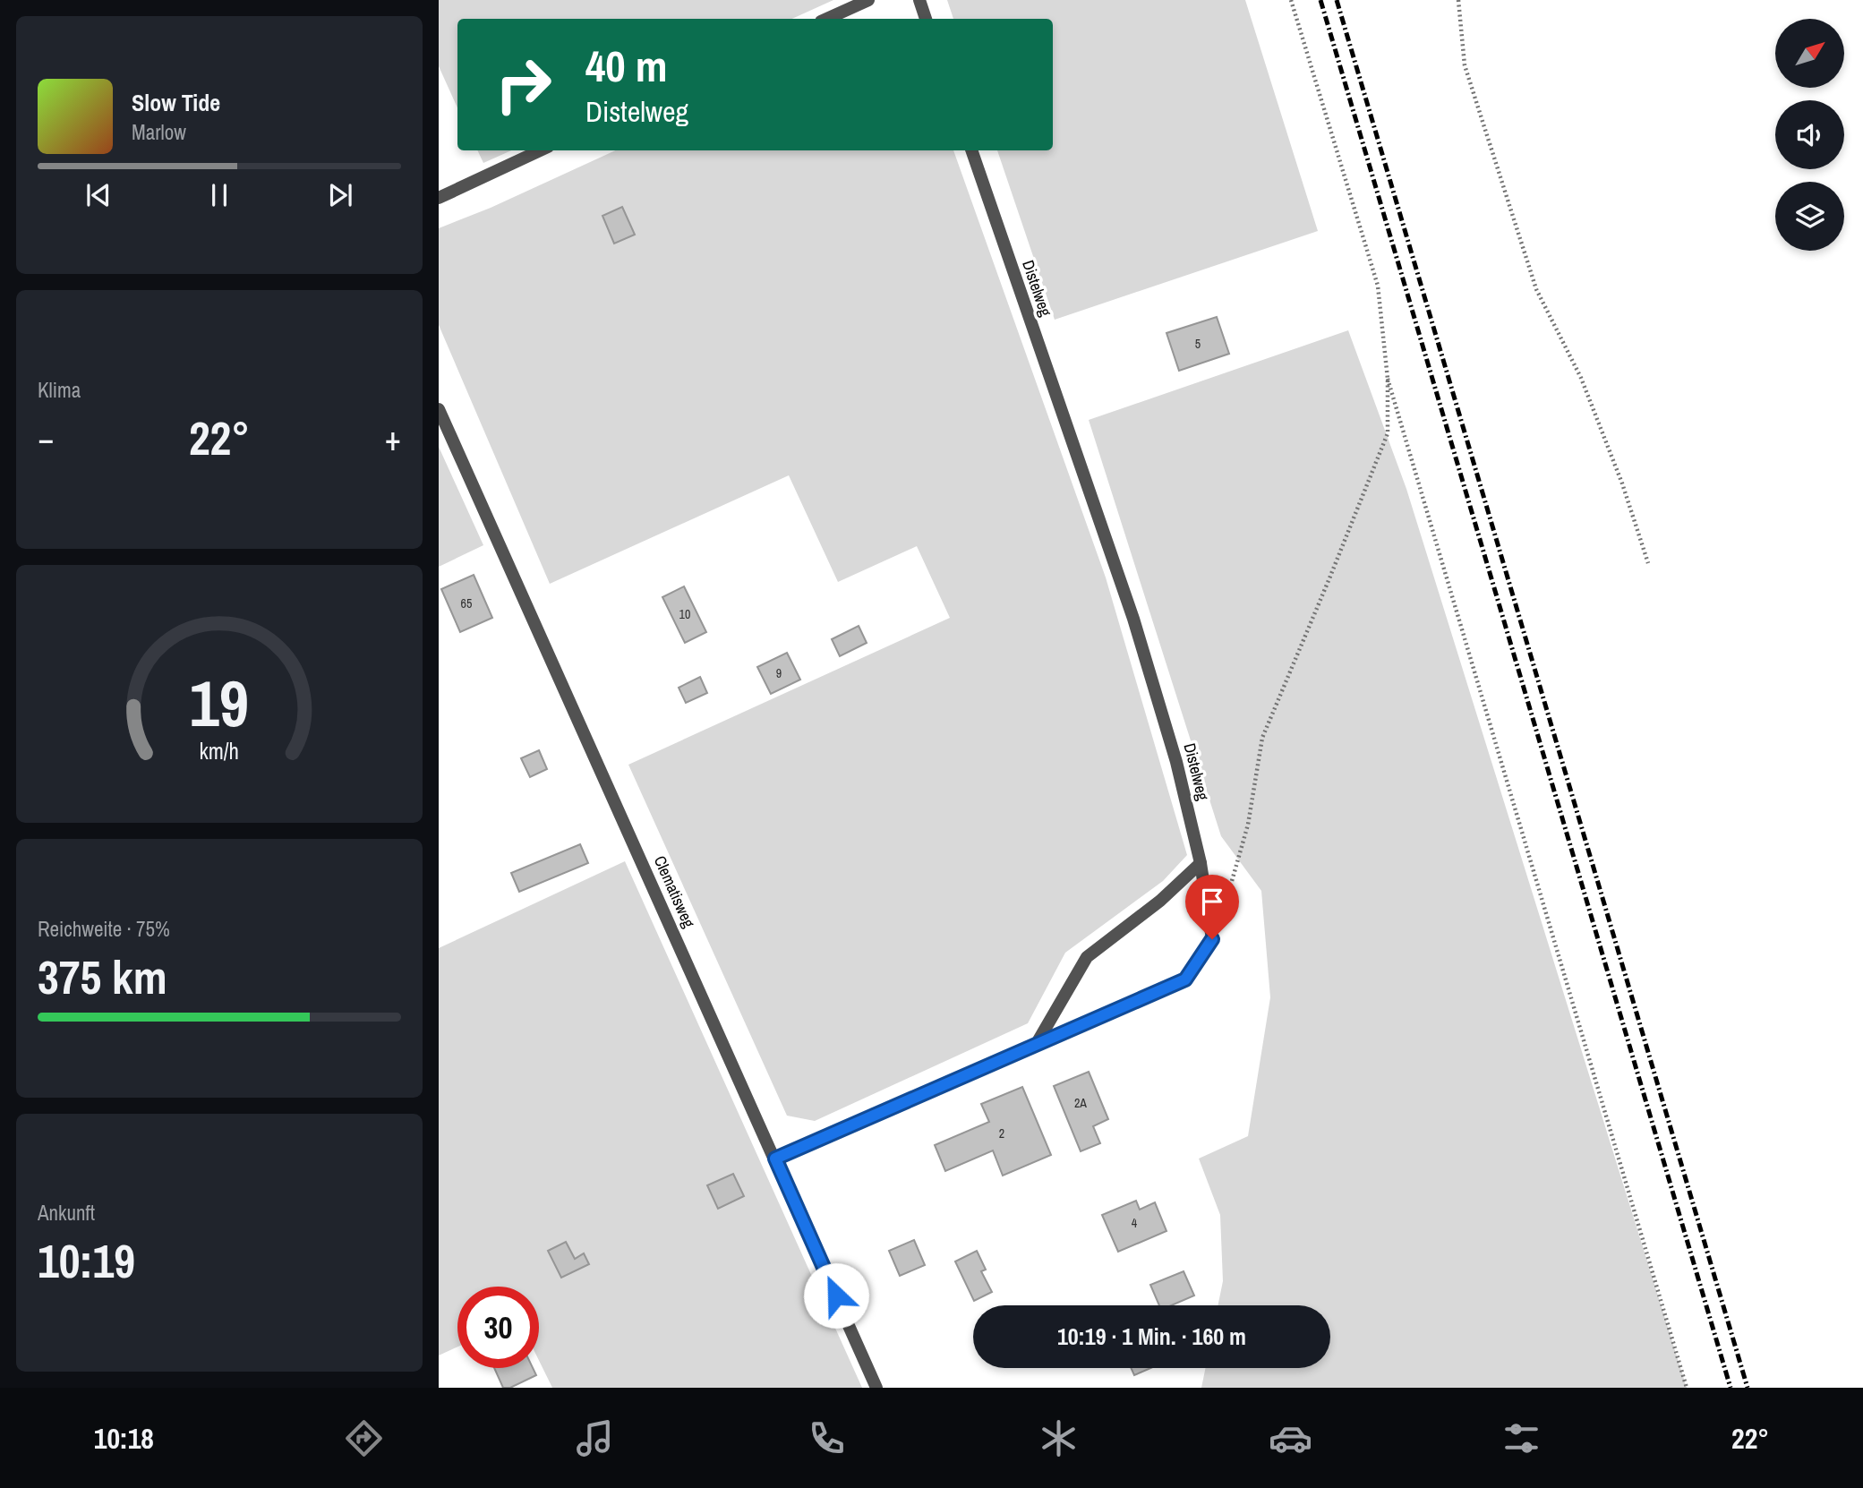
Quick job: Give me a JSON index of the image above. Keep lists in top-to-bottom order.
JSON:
{
  "streets": {
    "street": ["Distelweg", "Clematisweg"]
  },
  "crossings": [
    ["Distelweg", "Clematisweg"]
  ],
  "house_numbers": [
    "5",
    "65",
    "10",
    "9",
    "2A",
    "2",
    "4"
  ],
  "north": "top right",
  "page": {
    "turn": ["40 m", "Distelweg"],
    "song": ["Slow Tide", "Marlow"],
    "tile": [
      "Klima",
      ["Reichweite · 75%", "375 km"],
      ["Ankunft", "10:19"]
    ],
    "heat": ["−", "22°", "+"],
    "limit": "30",
    "trip": "10:19 · 1 Min. · 160 m",
    "tabs": ["10:18", "22°"],
    "gauge": ["19", "km/h"]
  }
}
